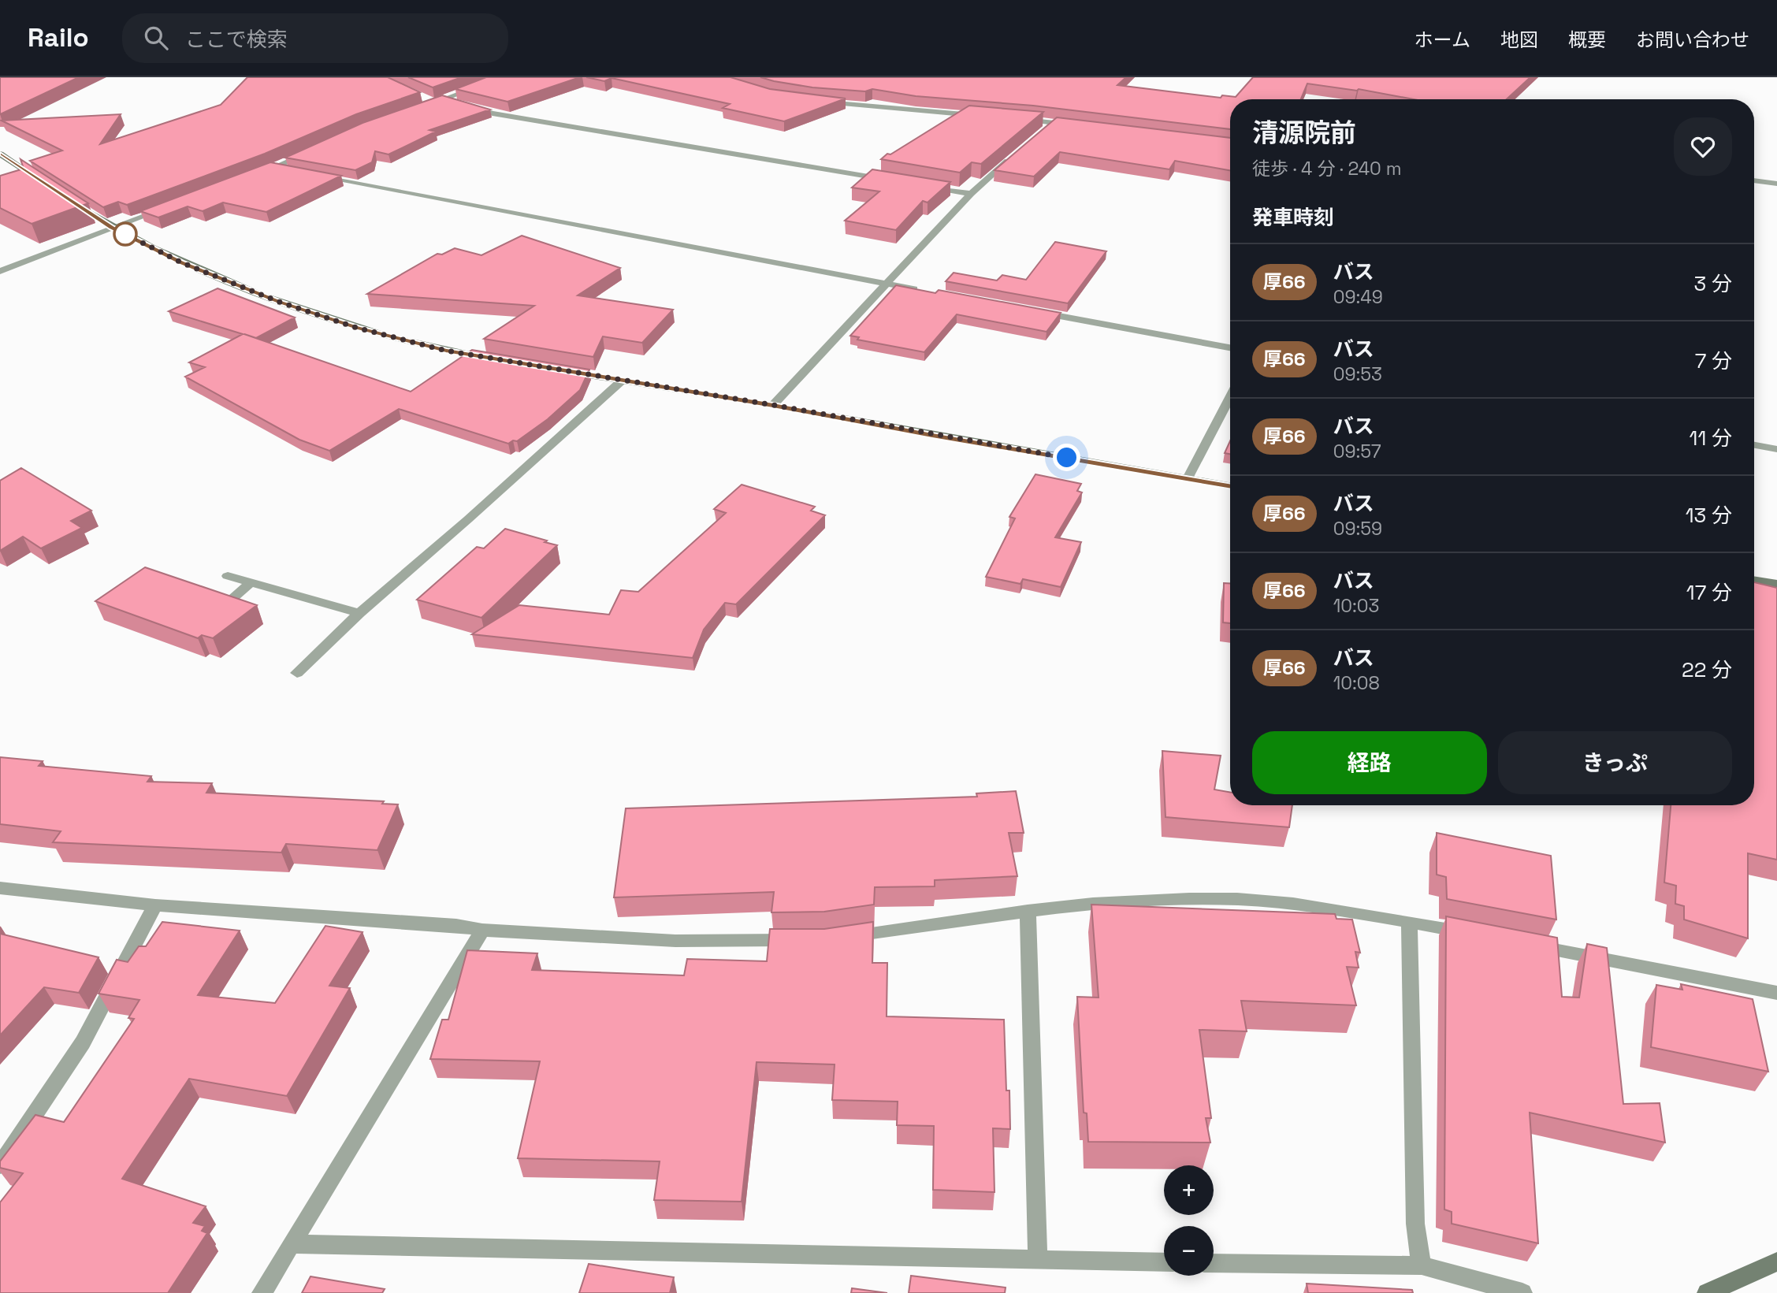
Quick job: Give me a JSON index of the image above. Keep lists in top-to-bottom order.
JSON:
{
  "lines": ["bus line 厚66"],
  "page": {
    "header": "Railo",
    "search": "ここで検索",
    "nav": [
      "ホーム",
      "地図",
      "概要",
      "お問い合わせ"
    ],
    "heading": [
      ["清源院前", "徒歩 · 4 分 · 240 m"],
      "発車時刻"
    ],
    "list": [
      {
        "mark": "厚66",
        "name": "バス",
        "note": "09:49",
        "value": "3 分"
      },
      {
        "mark": "厚66",
        "name": "バス",
        "note": "09:53",
        "value": "7 分"
      },
      {
        "mark": "厚66",
        "name": "バス",
        "note": "09:57",
        "value": "11 分"
      },
      {
        "mark": "厚66",
        "name": "バス",
        "note": "09:59",
        "value": "13 分"
      },
      {
        "mark": "厚66",
        "name": "バス",
        "note": "10:03",
        "value": "17 分"
      },
      {
        "mark": "厚66",
        "name": "バス",
        "note": "10:08",
        "value": "22 分"
      }
    ],
    "buttons": ["経路", "きっぷ"],
    "map_buttons": ["+", "−"]
  }
}
